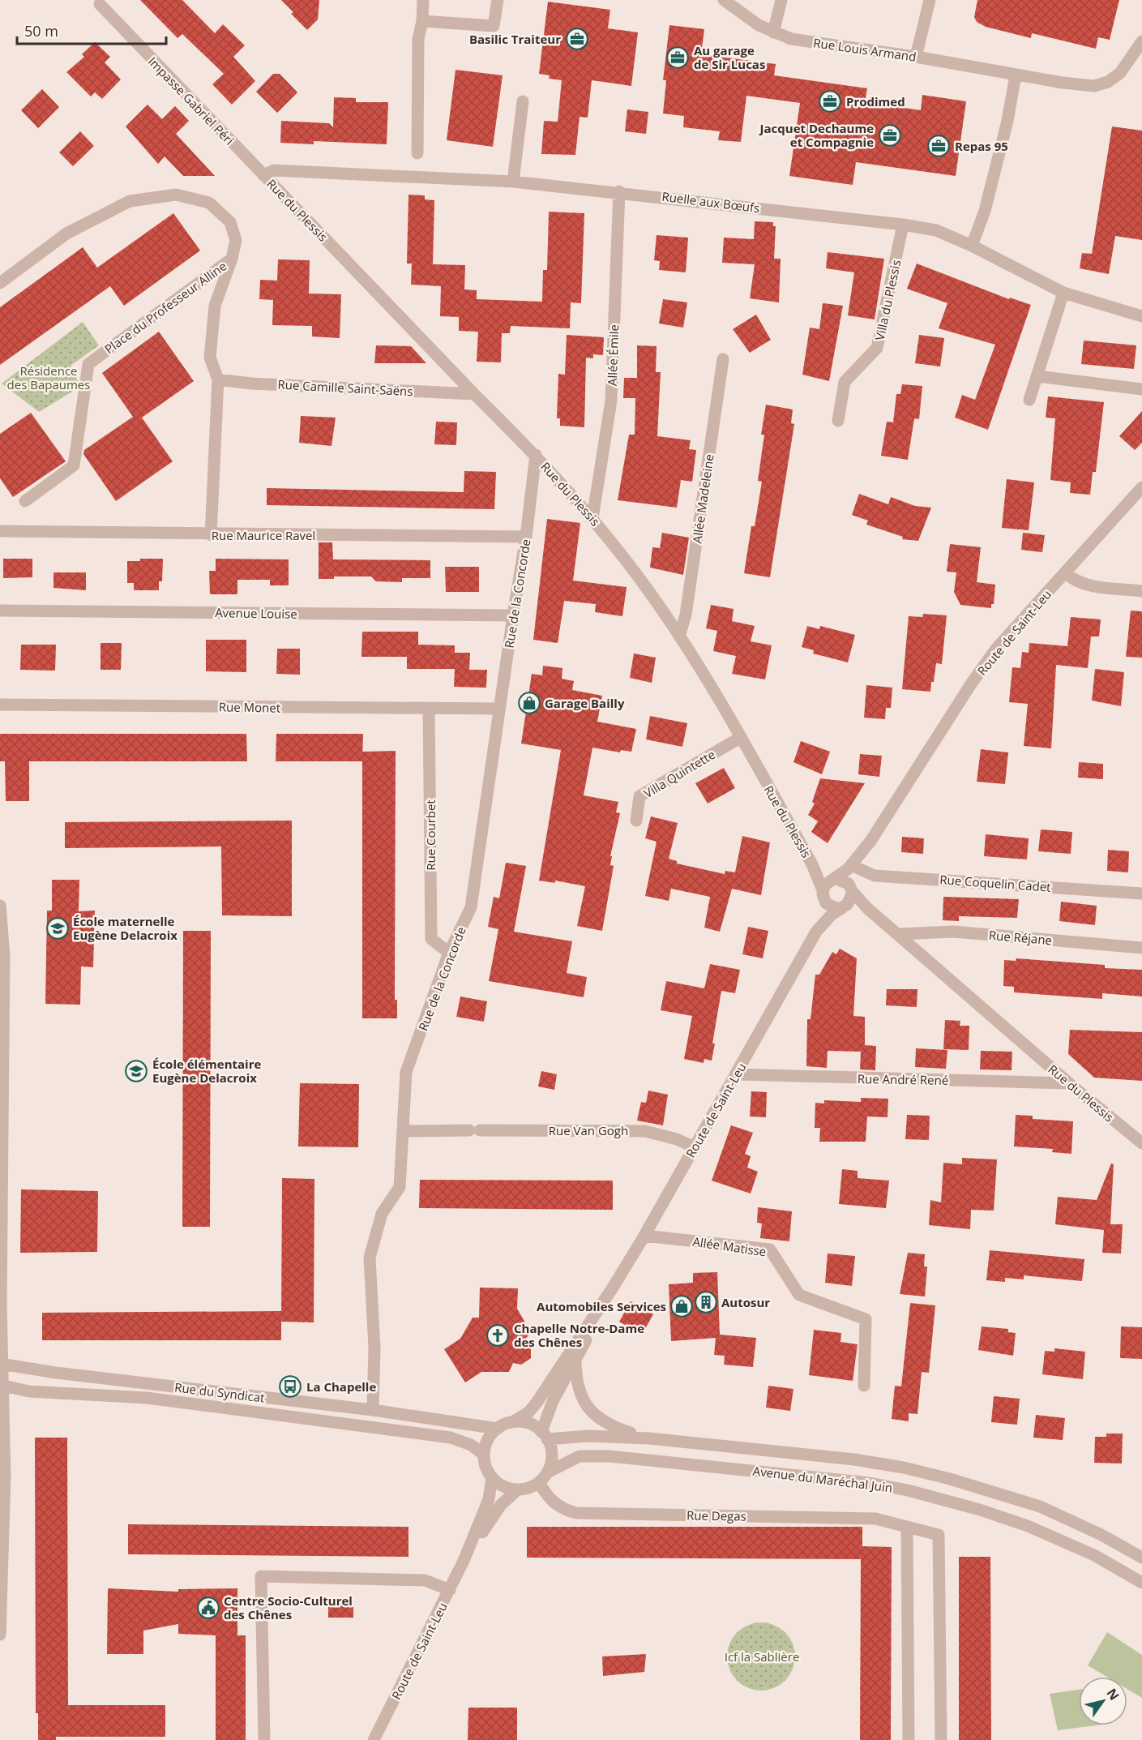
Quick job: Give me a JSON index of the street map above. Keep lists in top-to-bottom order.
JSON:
{
  "streets": {
    "street": [
      "Rue Louis Armand",
      "Impasse Gabriel Péri",
      "Ruelle aux Bœufs",
      "Rue du Plessis",
      "Villa du Plessis",
      "Place du Professeur Alline",
      "Allée Émile",
      "Rue Camille Saint-Saëns",
      "Allée Madeleine",
      "Rue Maurice Ravel",
      "Rue de la Concorde",
      "Avenue Louise",
      "Route de Saint-Leu",
      "Rue Monet",
      "Villa Quintette",
      "Rue Courbet",
      "Rue Coquelin Cadet",
      "Rue Réjane",
      "Rue André René",
      "Rue Van Gogh",
      "Allée Matisse",
      "Rue du Syndicat",
      "Avenue du Maréchal Juin",
      "Rue Degas"
    ]
  },
  "crossings": [
    ["Impasse Gabriel Péri", "Ruelle aux Bœufs"],
    ["Impasse Gabriel Péri", "Rue du Plessis"],
    ["Ruelle aux Bœufs", "Rue du Plessis"],
    ["Ruelle aux Bœufs", "Villa du Plessis"],
    ["Ruelle aux Bœufs", "Allée Émile"],
    ["Rue du Plessis", "Allée Émile"],
    ["Rue du Plessis", "Rue Camille Saint-Saëns"],
    ["Rue du Plessis", "Allée Madeleine"],
    ["Rue du Plessis", "Rue de la Concorde"],
    ["Rue du Plessis", "Route de Saint-Leu"],
    ["Rue du Plessis", "Villa Quintette"],
    ["Rue du Plessis", "Rue Réjane"],
    ["Rue du Plessis", "Rue André René"],
    ["Rue Maurice Ravel", "Rue de la Concorde"],
    ["Rue de la Concorde", "Avenue Louise"],
    ["Rue de la Concorde", "Rue Monet"],
    ["Rue de la Concorde", "Rue Courbet"],
    ["Rue de la Concorde", "Rue Van Gogh"],
    ["Rue de la Concorde", "Rue du Syndicat"],
    ["Route de Saint-Leu", "Rue Coquelin Cadet"],
    ["Route de Saint-Leu", "Rue André René"],
    ["Route de Saint-Leu", "Rue Van Gogh"],
    ["Route de Saint-Leu", "Allée Matisse"],
    ["Route de Saint-Leu", "Rue du Syndicat"],
    ["Route de Saint-Leu", "Avenue du Maréchal Juin"],
    ["Route de Saint-Leu", "Rue Degas"],
    ["Rue Monet", "Rue Courbet"],
    ["Rue du Syndicat", "Avenue du Maréchal Juin"],
    ["Rue du Syndicat", "Rue Degas"],
    ["Avenue du Maréchal Juin", "Rue Degas"]
  ],
  "parks": ["Résidence des Bapaumes", "Icf la Sablière"],
  "places": {
    "office": [
      "Basilic Traiteur",
      "Au garage de Sir Lucas",
      "Prodimed",
      "Jacquet Dechaume et Compagnie",
      "Repas 95"
    ],
    "shop": ["Garage Bailly", "Automobiles Services"],
    "school or university": ["École maternelle Eugène Delacroix", "École élémentaire Eugène Delacroix"],
    "building": ["Autosur"],
    "church": ["Chapelle Notre-Dame des Chênes"],
    "bus stop": ["La Chapelle"],
    "public building": ["Centre Socio-Culturel des Chênes"]
  },
  "scale_bar": "50 m",
  "north": "top right"
}
